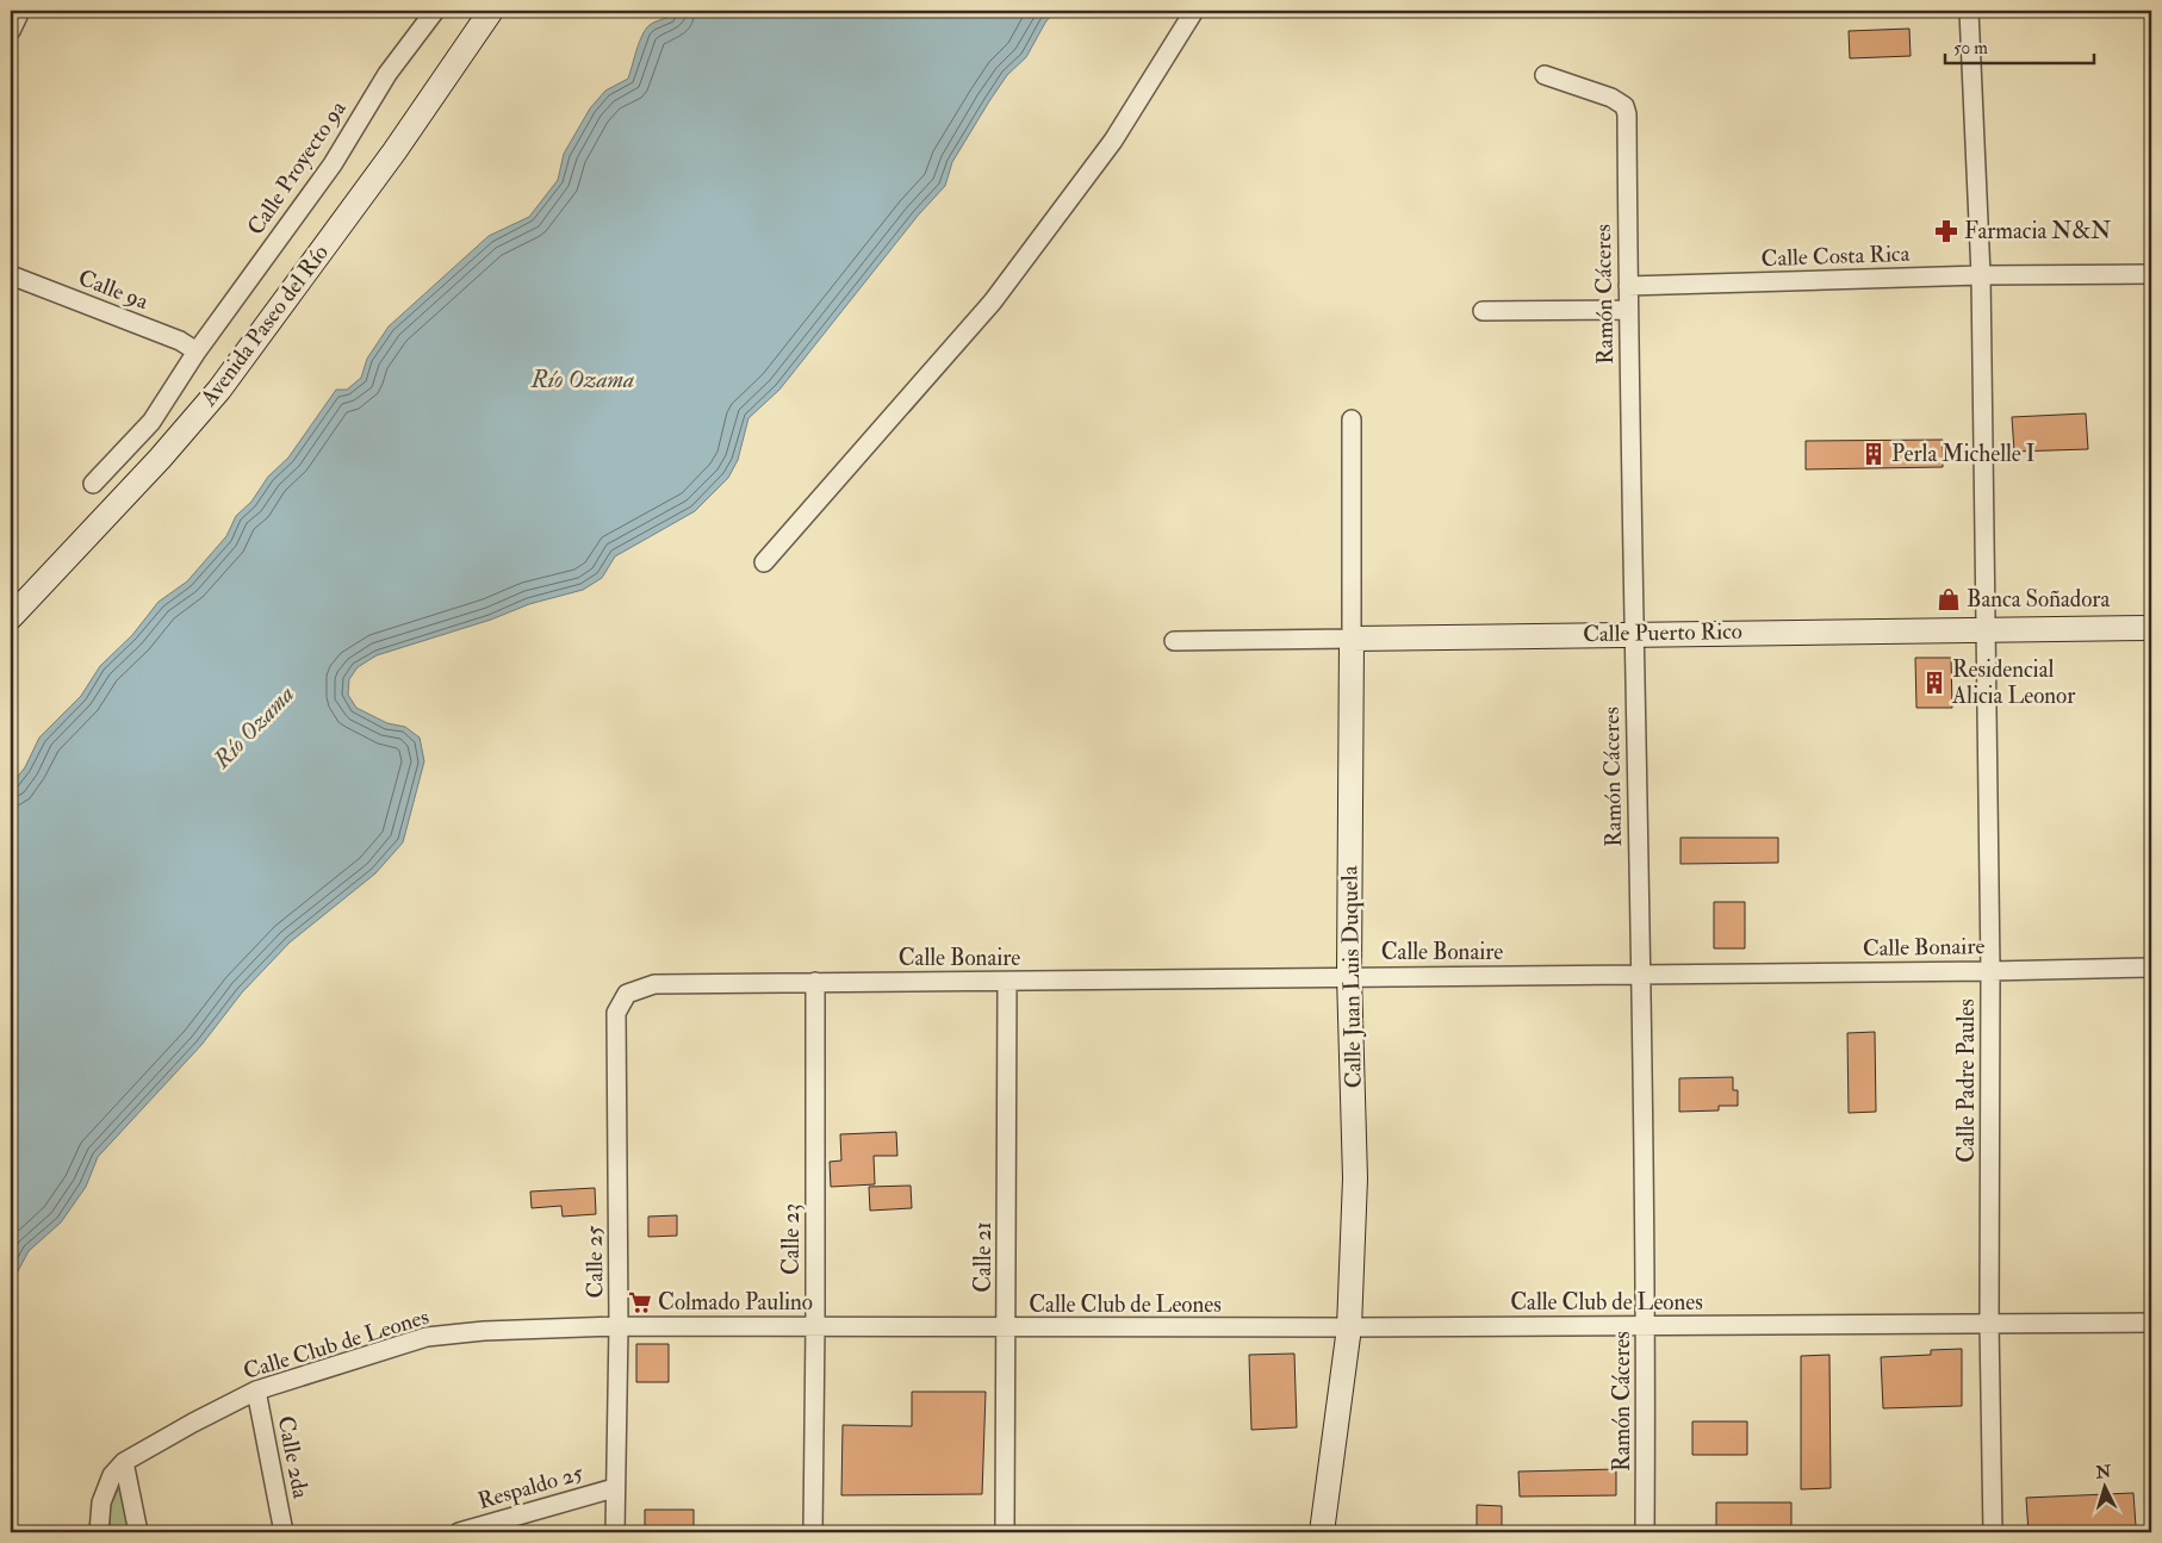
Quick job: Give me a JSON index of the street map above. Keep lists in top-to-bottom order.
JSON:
{
  "streets": {
    "street": [
      "Calle Proyecto 9a",
      "Calle Costa Rica",
      "Calle 9a",
      "Ramón Cáceres",
      "Avenida Paseo del Río",
      "Calle Puerto Rico",
      "Calle Bonaire",
      "Calle Juan Luis Duquela",
      "Calle Padre Paules",
      "Calle 23",
      "Calle 21",
      "Calle 25",
      "Calle Club de Leones",
      "Calle 2da",
      "Respaldo 25"
    ]
  },
  "crossings": [
    ["Calle Proyecto 9a", "Calle 9a"],
    ["Calle Costa Rica", "Ramón Cáceres"],
    ["Calle Costa Rica", "Calle Padre Paules"],
    ["Ramón Cáceres", "Calle Puerto Rico"],
    ["Ramón Cáceres", "Calle Bonaire"],
    ["Ramón Cáceres", "Calle Club de Leones"],
    ["Calle Puerto Rico", "Calle Juan Luis Duquela"],
    ["Calle Puerto Rico", "Calle Padre Paules"],
    ["Calle Bonaire", "Calle Juan Luis Duquela"],
    ["Calle Bonaire", "Calle Padre Paules"],
    ["Calle Bonaire", "Calle 23"],
    ["Calle Bonaire", "Calle 21"],
    ["Calle Bonaire", "Calle 25"],
    ["Calle Juan Luis Duquela", "Calle Club de Leones"],
    ["Calle Padre Paules", "Calle Club de Leones"],
    ["Calle 23", "Calle Club de Leones"],
    ["Calle 21", "Calle Club de Leones"],
    ["Calle 25", "Calle Club de Leones"],
    ["Calle 25", "Respaldo 25"],
    ["Calle Club de Leones", "Calle 2da"]
  ],
  "water": ["Río Ozama"],
  "places": {
    "pharmacy": ["Farmacia N&N"],
    "building": ["Perla Michelle I", "Residencial Alicia Leonor"],
    "shop": ["Banca Soñadora"],
    "supermarket": ["Colmado Paulino"]
  },
  "scale_bar": "50 m",
  "north": "top"
}
